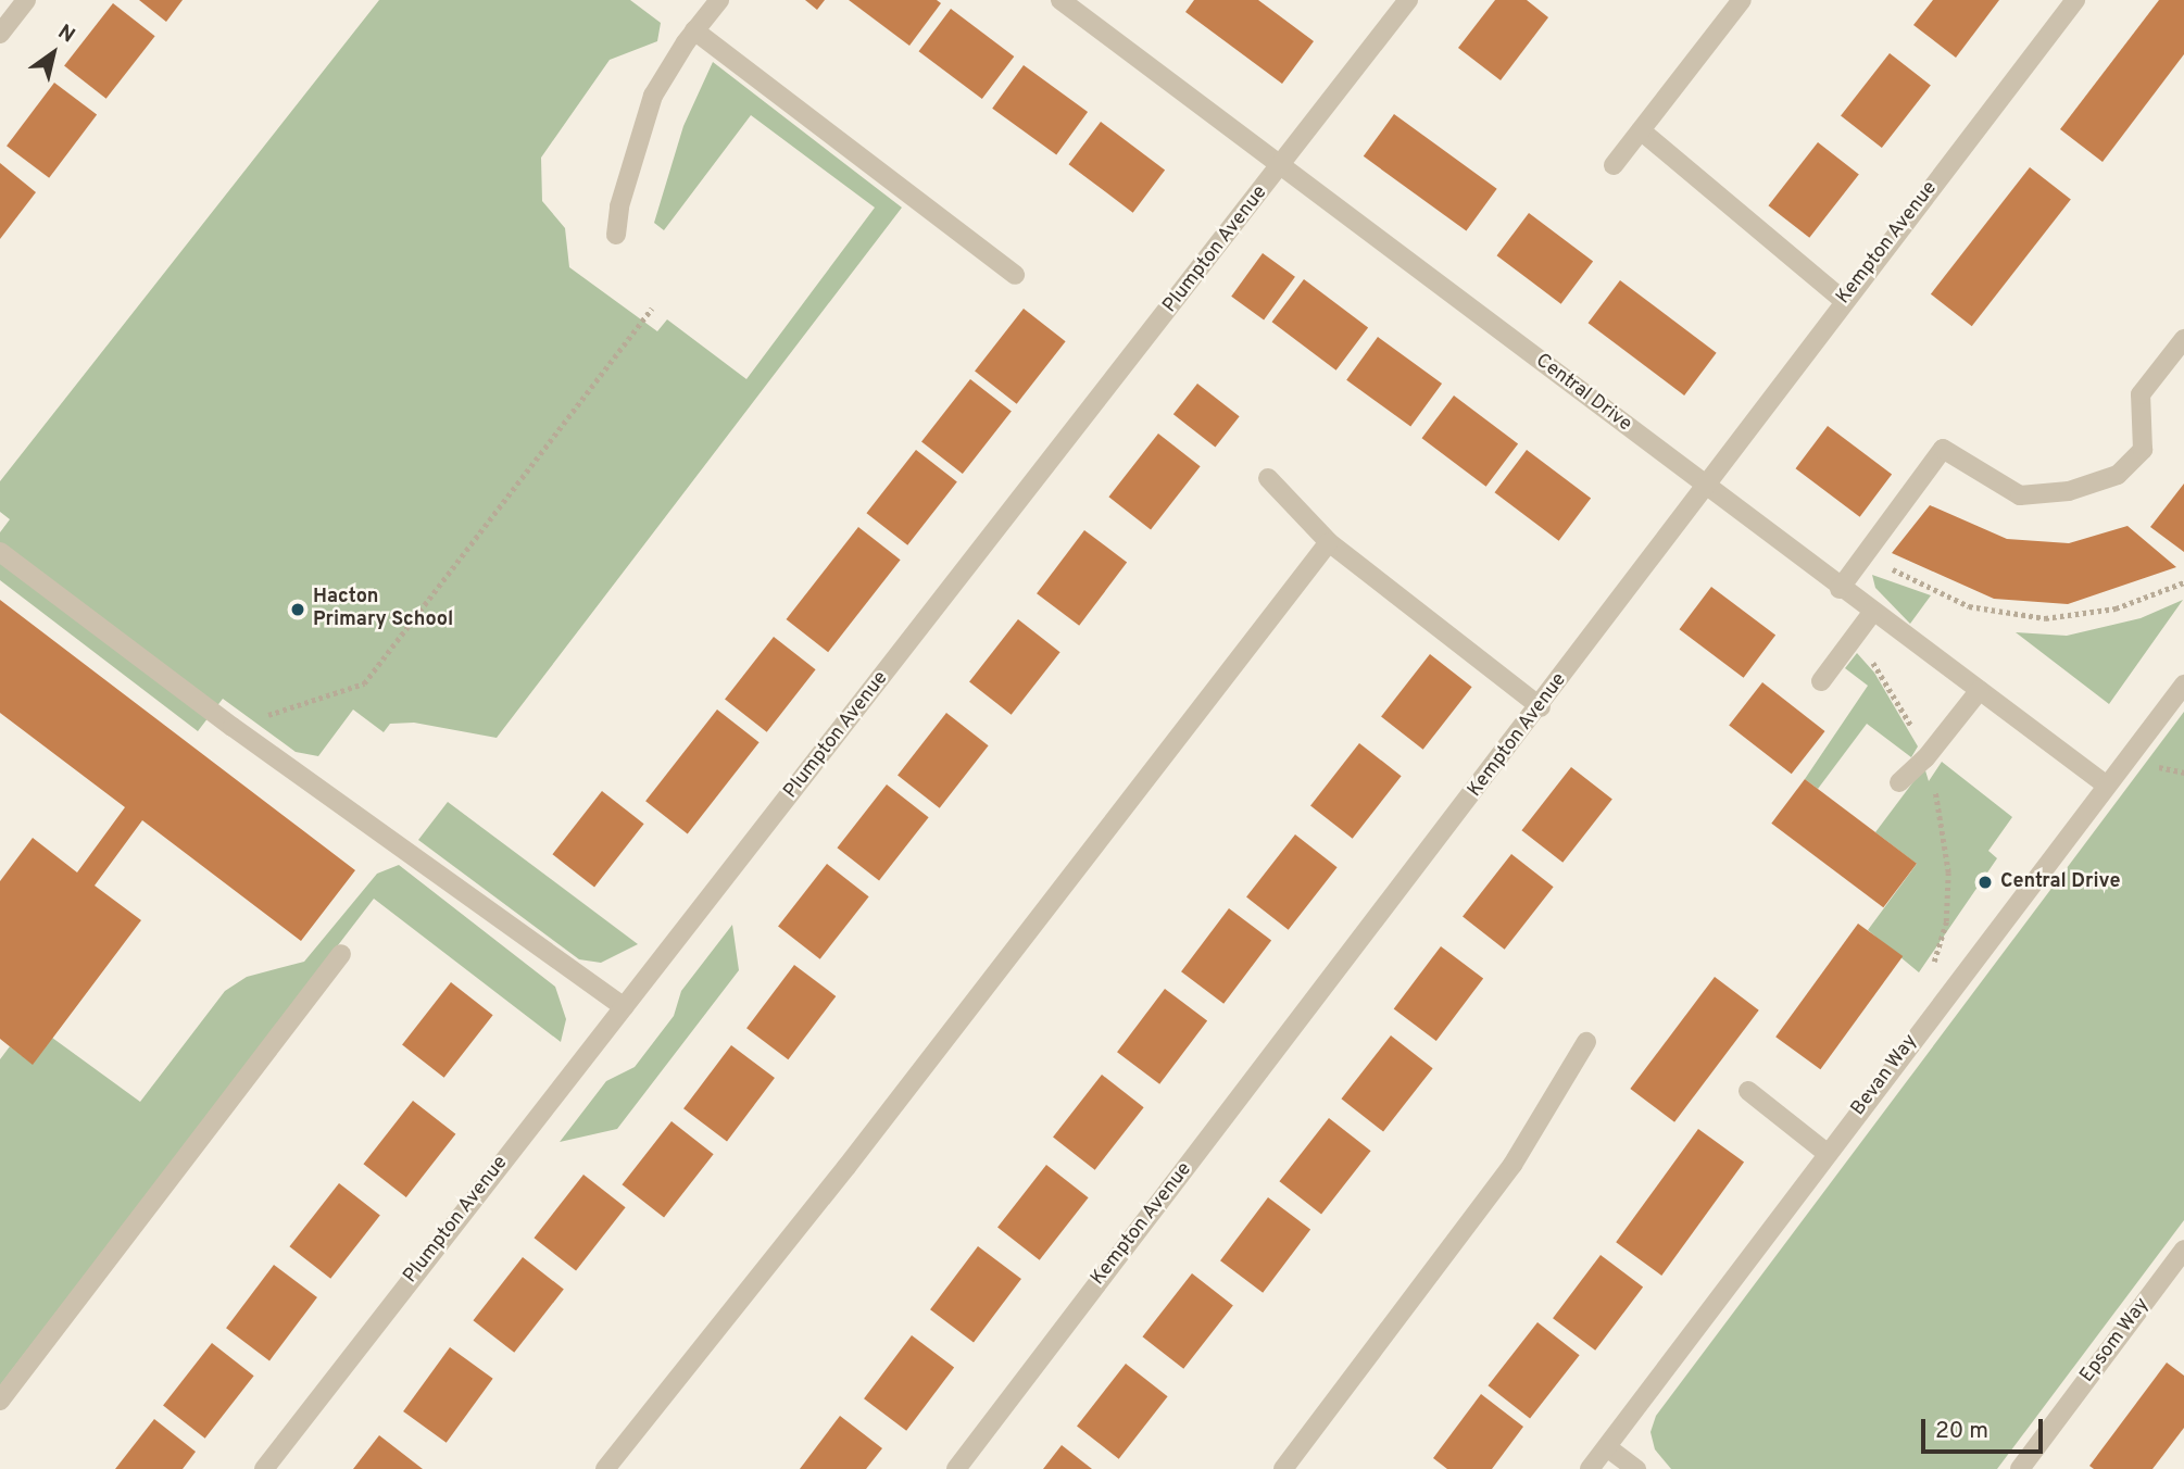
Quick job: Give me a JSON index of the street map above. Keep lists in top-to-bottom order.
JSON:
{
  "streets": {
    "street": [
      "Kempton Avenue",
      "Plumpton Avenue",
      "Central Drive",
      "Bevan Way",
      "Epsom Way"
    ]
  },
  "crossings": [
    ["Kempton Avenue", "Central Drive"],
    ["Plumpton Avenue", "Central Drive"],
    ["Central Drive", "Bevan Way"]
  ],
  "places": ["Hacton Primary School", "Central Drive"],
  "scale_bar": "20 m",
  "north": "top right"
}
